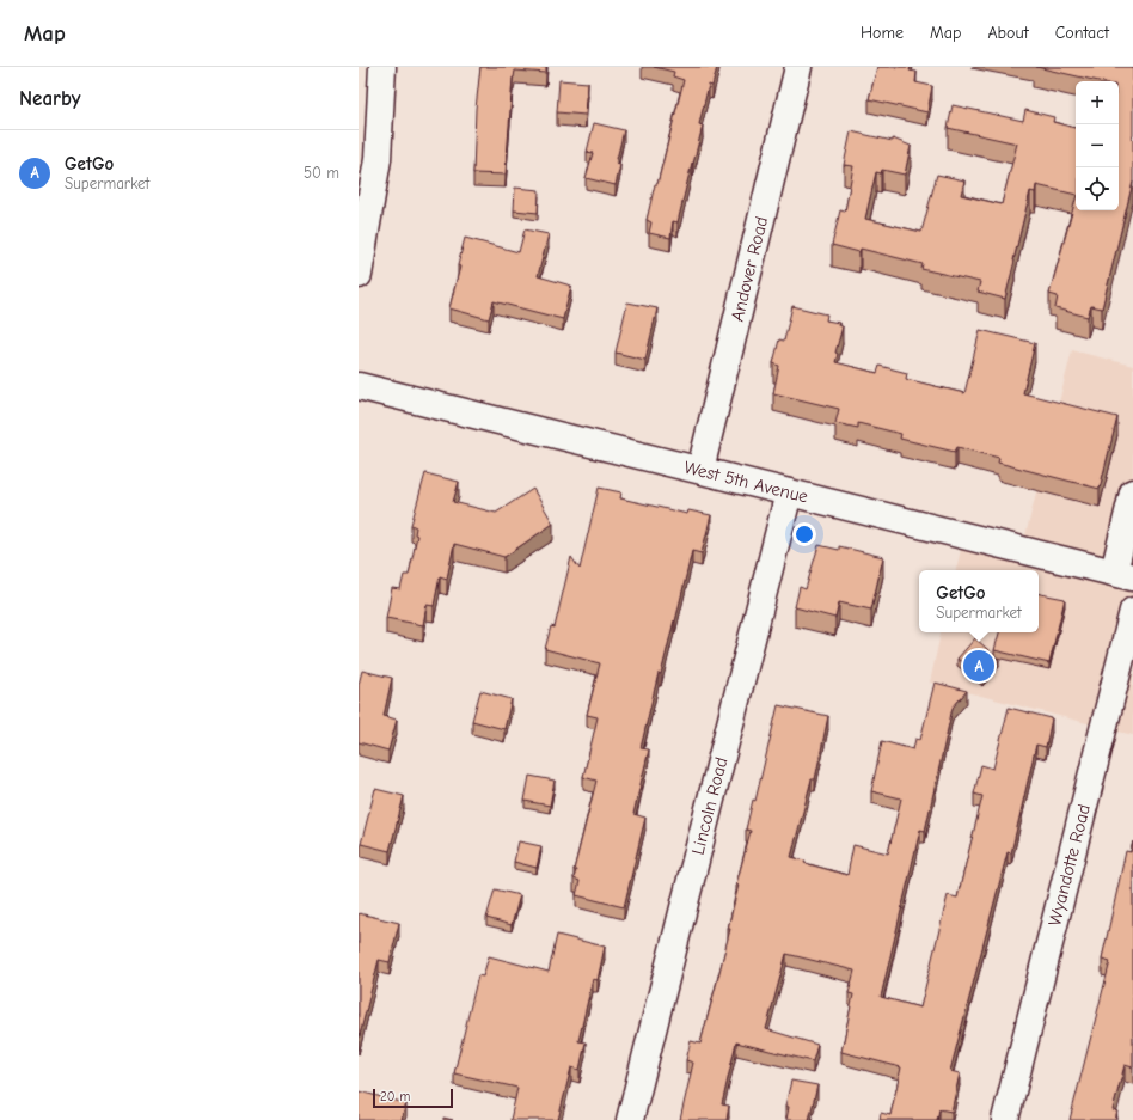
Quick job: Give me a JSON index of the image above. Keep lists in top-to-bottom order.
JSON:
{
  "streets": {
    "street": [
      "Andover Road",
      "West 5th Avenue",
      "Lincoln Road",
      "Wyandotte Road"
    ]
  },
  "crossings": [
    ["Andover Road", "West 5th Avenue"],
    ["West 5th Avenue", "Lincoln Road"]
  ],
  "scale_bar": "20 m",
  "page": {
    "header": "Map",
    "nav": [
      "Home",
      "Map",
      "About",
      "Contact"
    ],
    "heading": "Nearby",
    "map_buttons": ["+", "−"],
    "list": [
      {
        "mark": "A",
        "name": "GetGo",
        "note": "Supermarket",
        "value": "50 m"
      }
    ],
    "popup": ["GetGo", "Supermarket"],
    "pins": "A",
    "scale": "20 m"
  }
}
